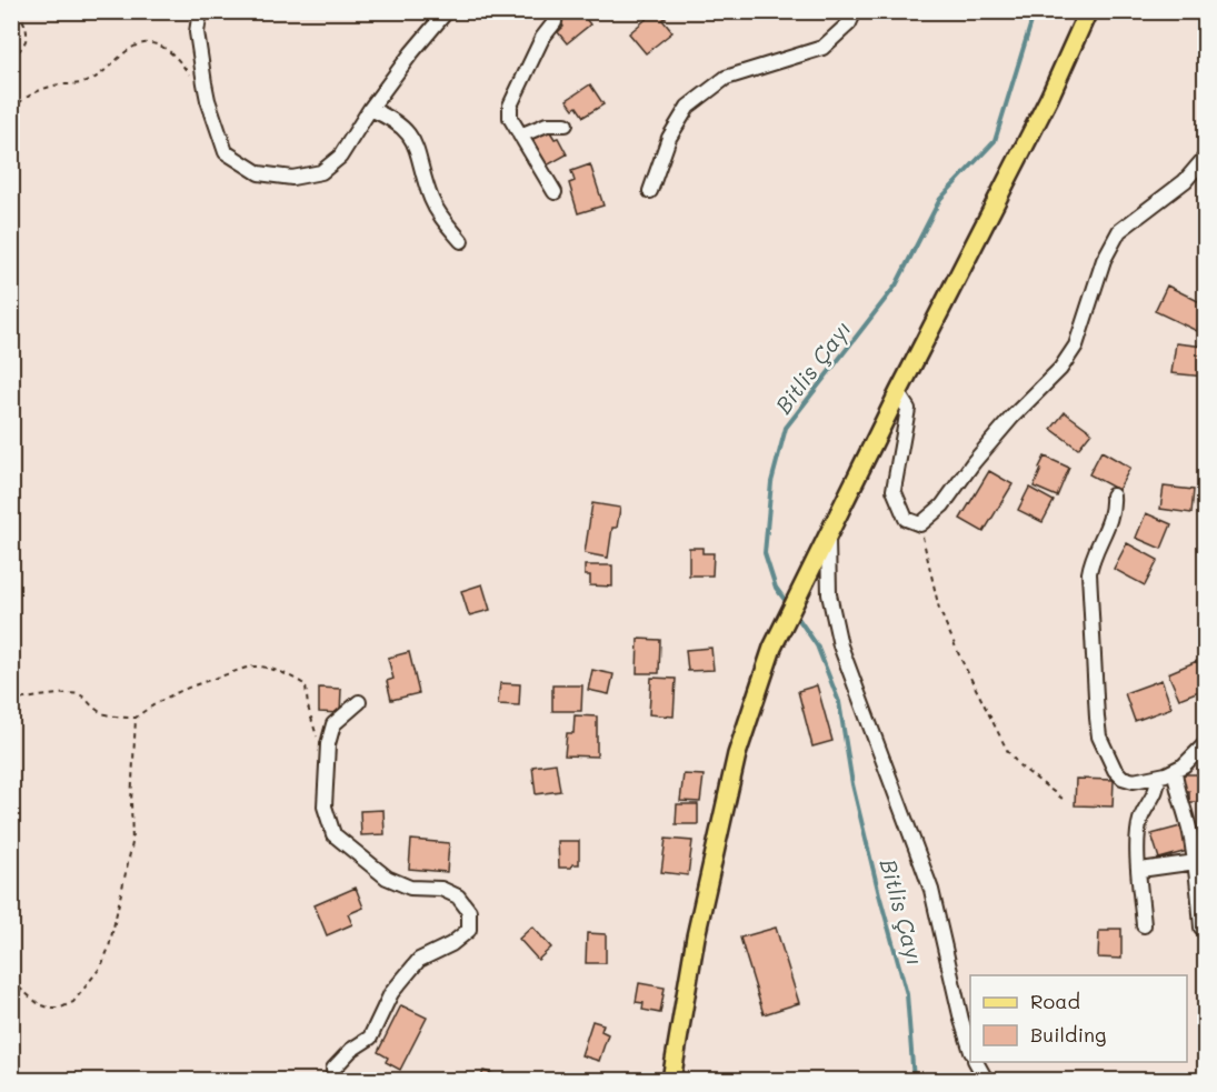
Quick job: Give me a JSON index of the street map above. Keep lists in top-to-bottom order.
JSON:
{
  "water": ["Bitlis Çayı"],
  "legend": ["Road", "Building"]
}
